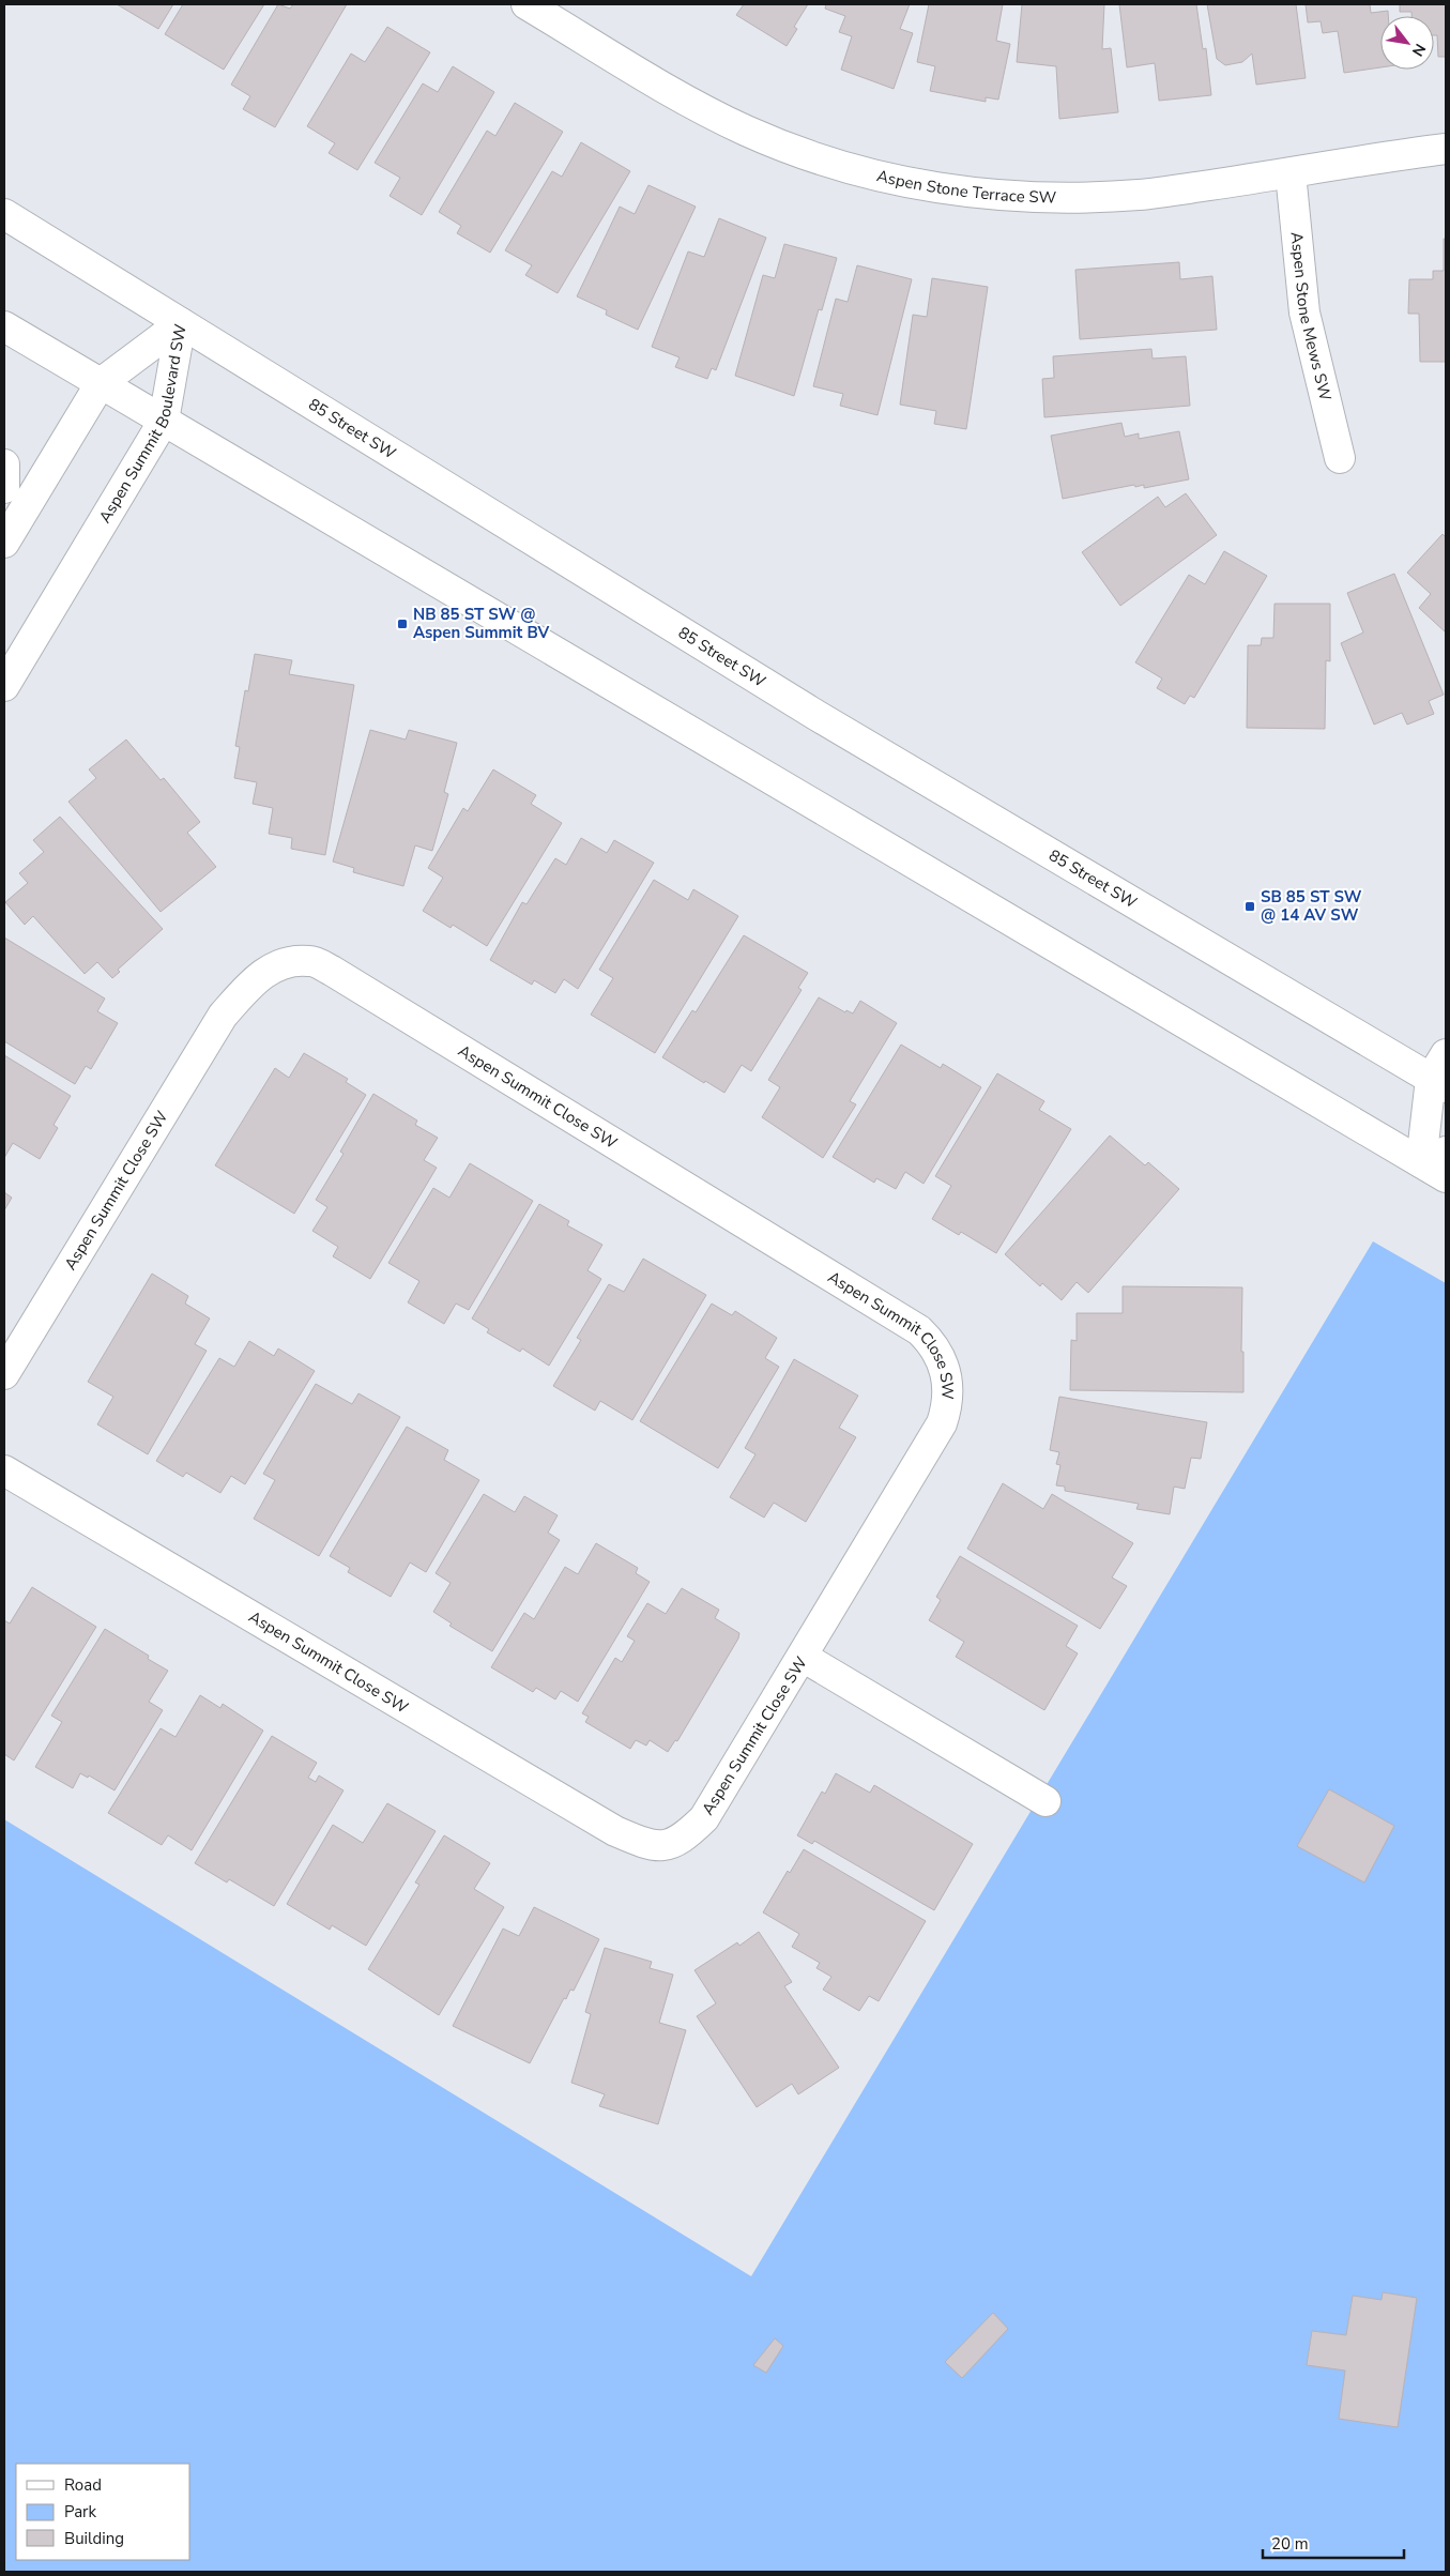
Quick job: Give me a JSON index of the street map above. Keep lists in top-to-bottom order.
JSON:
{
  "streets": {
    "street": [
      "Aspen Stone Terrace SW",
      "Aspen Stone Mews SW",
      "Aspen Summit Boulevard SW",
      "85 Street SW",
      "Aspen Summit Close SW"
    ]
  },
  "crossings": [
    ["Aspen Stone Terrace SW", "Aspen Stone Mews SW"],
    ["Aspen Summit Boulevard SW", "85 Street SW"]
  ],
  "places": {
    "transit": ["NB 85 ST SW @ Aspen Summit BV", "SB 85 ST SW @ 14 AV SW"]
  },
  "legend": ["Road", "Park", "Building"],
  "scale_bar": "20 m",
  "north": "bottom right"
}
